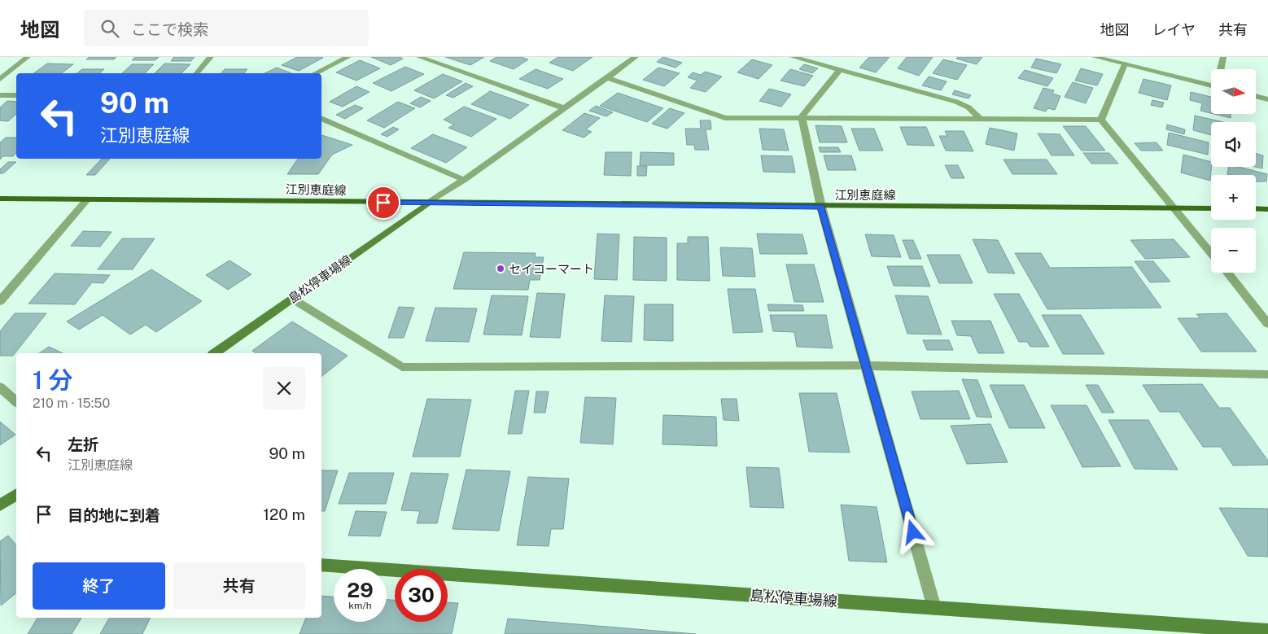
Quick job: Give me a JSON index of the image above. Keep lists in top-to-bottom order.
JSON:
{
  "streets": {
    "main road": ["江別恵庭線", "島松停車場線"]
  },
  "crossings": [
    ["江別恵庭線", "島松停車場線"]
  ],
  "places": ["セイコーマート"],
  "north": "right",
  "page": {
    "header": "地図",
    "search": "ここで検索",
    "nav": ["地図", "レイヤ", "共有"],
    "map_buttons": ["+", "−"],
    "turn": ["90 m", "江別恵庭線"],
    "heading": ["1 分", "210 m · 15:50"],
    "list": [
      {
        "name": "左折",
        "note": "江別恵庭線",
        "value": "90 m"
      },
      {
        "name": "目的地に到着",
        "value": "120 m"
      }
    ],
    "buttons": ["終了", "共有"],
    "speed": "29 km/h",
    "limit": "30"
  }
}
